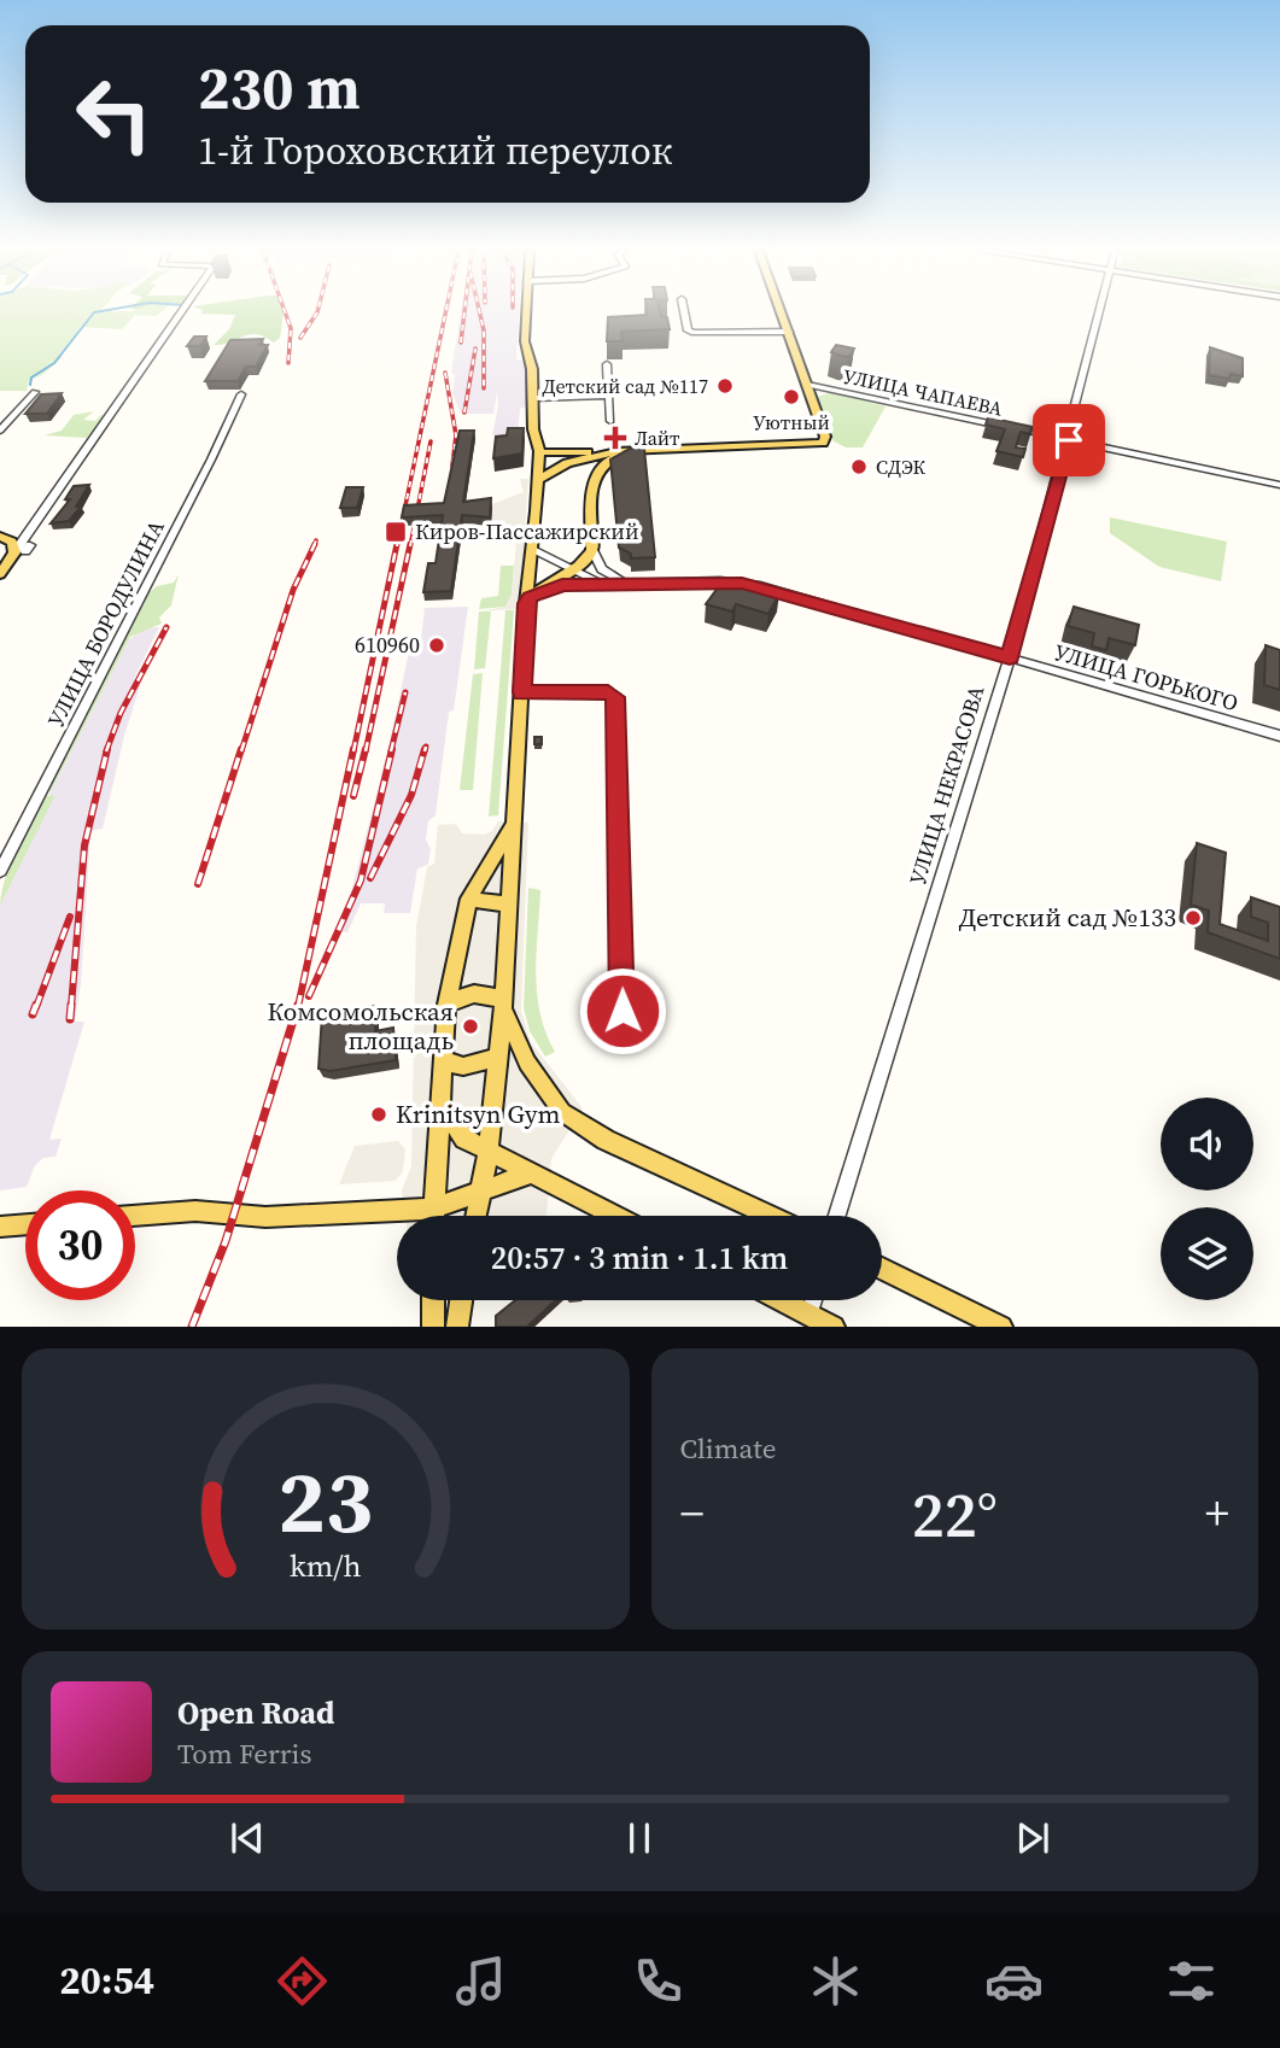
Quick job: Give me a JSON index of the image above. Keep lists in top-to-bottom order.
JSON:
{
  "streets": {
    "street": [
      "УЛИЦА ЧАПАЕВА",
      "УЛИЦА БОРОДУЛИНА",
      "УЛИЦА ГОРЬКОГО",
      "УЛИЦА НЕКРАСОВА"
    ]
  },
  "crossings": [
    ["УЛИЦА ЧАПАЕВА", "УЛИЦА НЕКРАСОВА"],
    ["УЛИЦА ГОРЬКОГО", "УЛИЦА НЕКРАСОВА"]
  ],
  "places": {
    "other": [
      "Детский сад №117",
      "Уютный",
      "СДЭК",
      "610960",
      "Детский сад №133",
      "Комсомольская площадь",
      "Krinitsyn Gym"
    ],
    "health": ["Лайт"],
    "transit": ["Киров-Пассажирский"]
  },
  "page": {
    "turn": ["230 m", "1-й Гороховский переулок"],
    "limit": "30",
    "trip": "20:57 · 3 min · 1.1 km",
    "tile": "Climate",
    "heat": ["−", "22°", "+"],
    "song": ["Open Road", "Tom Ferris"],
    "tabs": "20:54",
    "gauge": ["23", "km/h"]
  }
}
